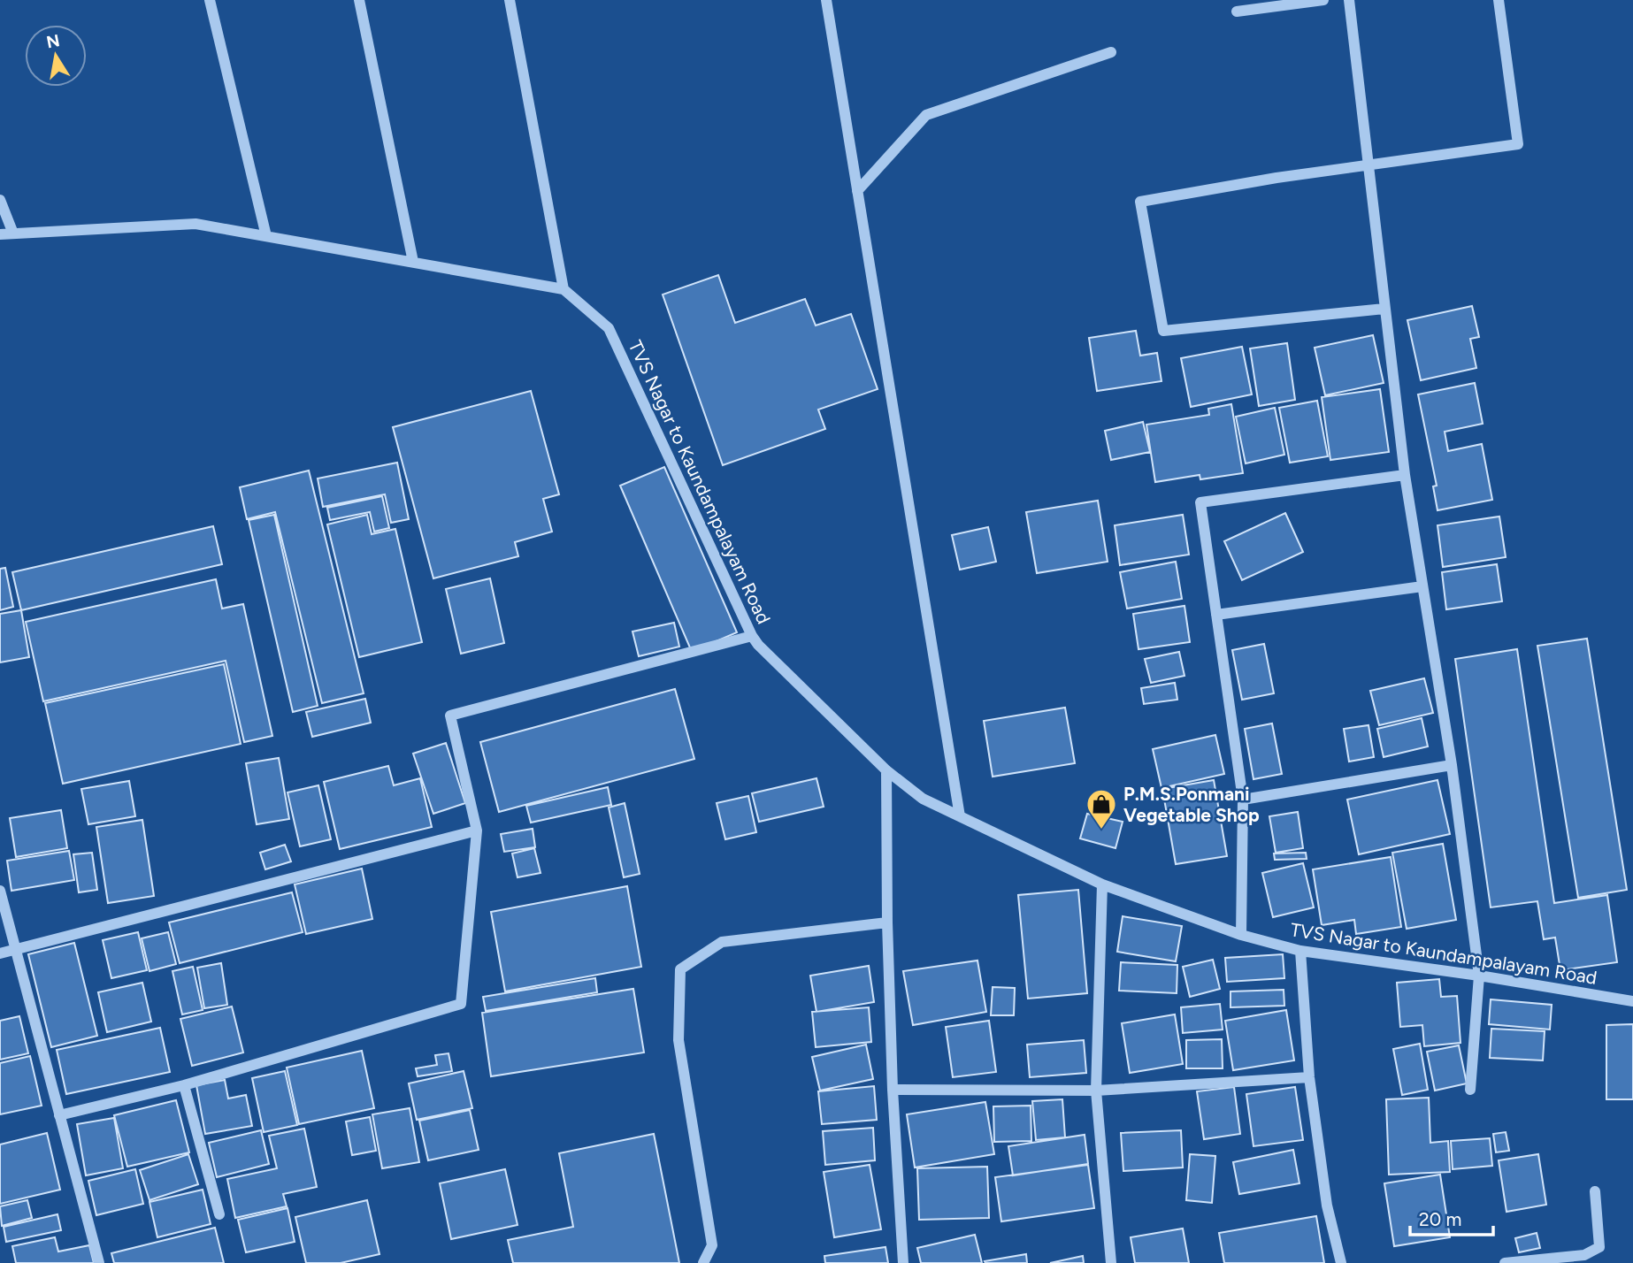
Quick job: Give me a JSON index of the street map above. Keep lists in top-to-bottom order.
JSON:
{
  "streets": {
    "street": ["TVS Nagar to Kaundampalayam Road"]
  },
  "places": {
    "shop": ["P.M.S.Ponmani Vegetable Shop"]
  },
  "scale_bar": "20 m",
  "north": "top"
}
